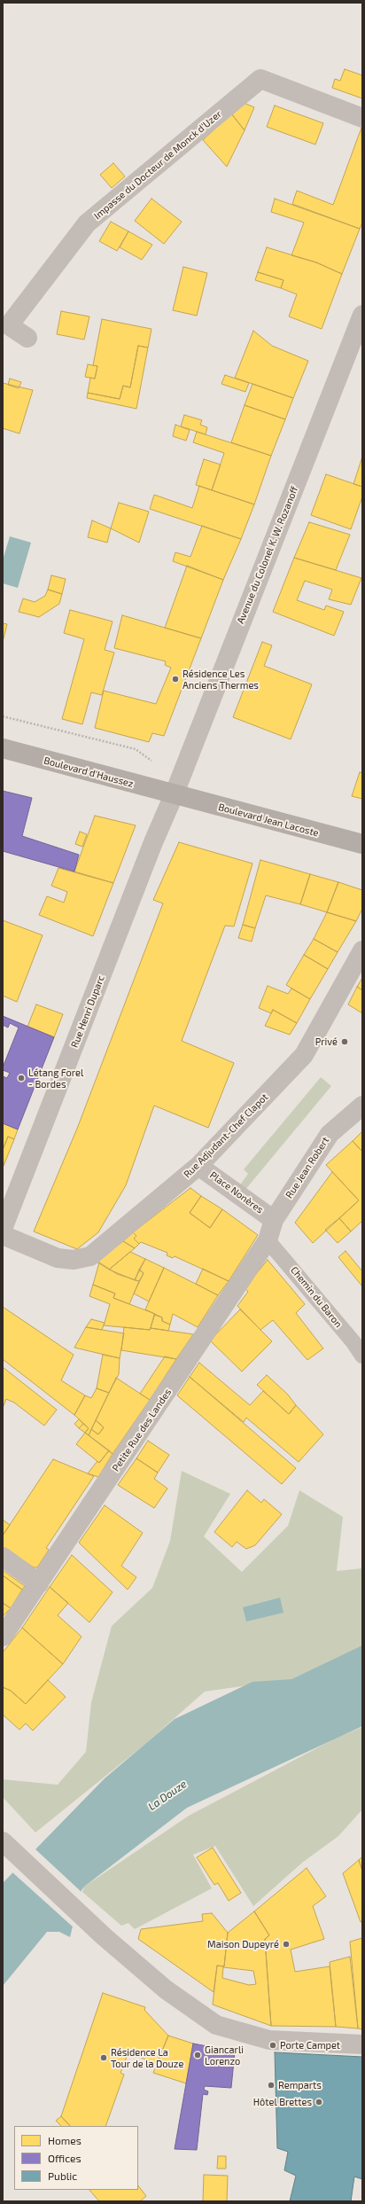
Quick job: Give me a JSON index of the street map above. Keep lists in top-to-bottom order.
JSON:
{
  "streets": {
    "main road": ["Boulevard d'Haussez", "Boulevard Jean Lacoste"],
    "street": [
      "Impasse du Docteur de Monck d'Uzer",
      "Avenue du Colonel K. W. Rozanoff",
      "Rue Henri Duparc",
      "Rue Adjudant-Chef Clapot",
      "Rue Jean Robert",
      "Place Nonères",
      "Petite Rue des Landes"
    ],
    "lane": ["Chemin du Baron"]
  },
  "crossings": [
    ["Avenue du Colonel K. W. Rozanoff", "Boulevard d'Haussez"],
    ["Avenue du Colonel K. W. Rozanoff", "Boulevard Jean Lacoste"],
    ["Avenue du Colonel K. W. Rozanoff", "Rue Henri Duparc"],
    ["Boulevard d'Haussez", "Boulevard Jean Lacoste"],
    ["Boulevard d'Haussez", "Rue Henri Duparc"],
    ["Boulevard Jean Lacoste", "Rue Henri Duparc"],
    ["Rue Adjudant-Chef Clapot", "Place Nonères"],
    ["Rue Jean Robert", "Place Nonères"],
    ["Rue Jean Robert", "Petite Rue des Landes"],
    ["Place Nonères", "Petite Rue des Landes"],
    ["Chemin du Baron", "Petite Rue des Landes"]
  ],
  "water": ["La Douze"],
  "places": [
    "Résidence Les Anciens Thermes",
    "Privé",
    "Létang Forel - Bordes",
    "Maison Dupeyré",
    "Porte Campet",
    "Giancarli Lorenzo",
    "Résidence La Tour de la Douze",
    "Remparts",
    "Hôtel Brettes"
  ],
  "legend": ["Homes", "Offices", "Public"]
}
